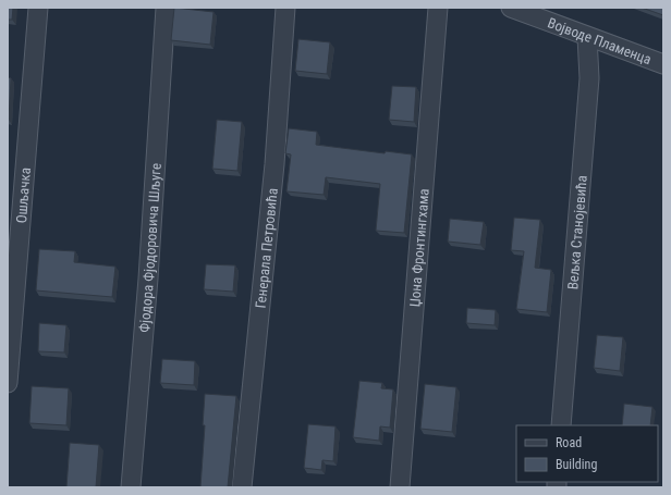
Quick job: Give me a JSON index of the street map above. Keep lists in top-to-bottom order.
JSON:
{
  "streets": {
    "street": [
      "Војводе Пламенца",
      "Ошљачка",
      "Вељка Станојевића",
      "Фјодора Фјодоровича Шљуге",
      "Генерала Петровића",
      "Џона Фронтингхама"
    ]
  },
  "crossings": [
    ["Војводе Пламенца", "Вељка Станојевића"]
  ],
  "legend": ["Road", "Building"]
}
